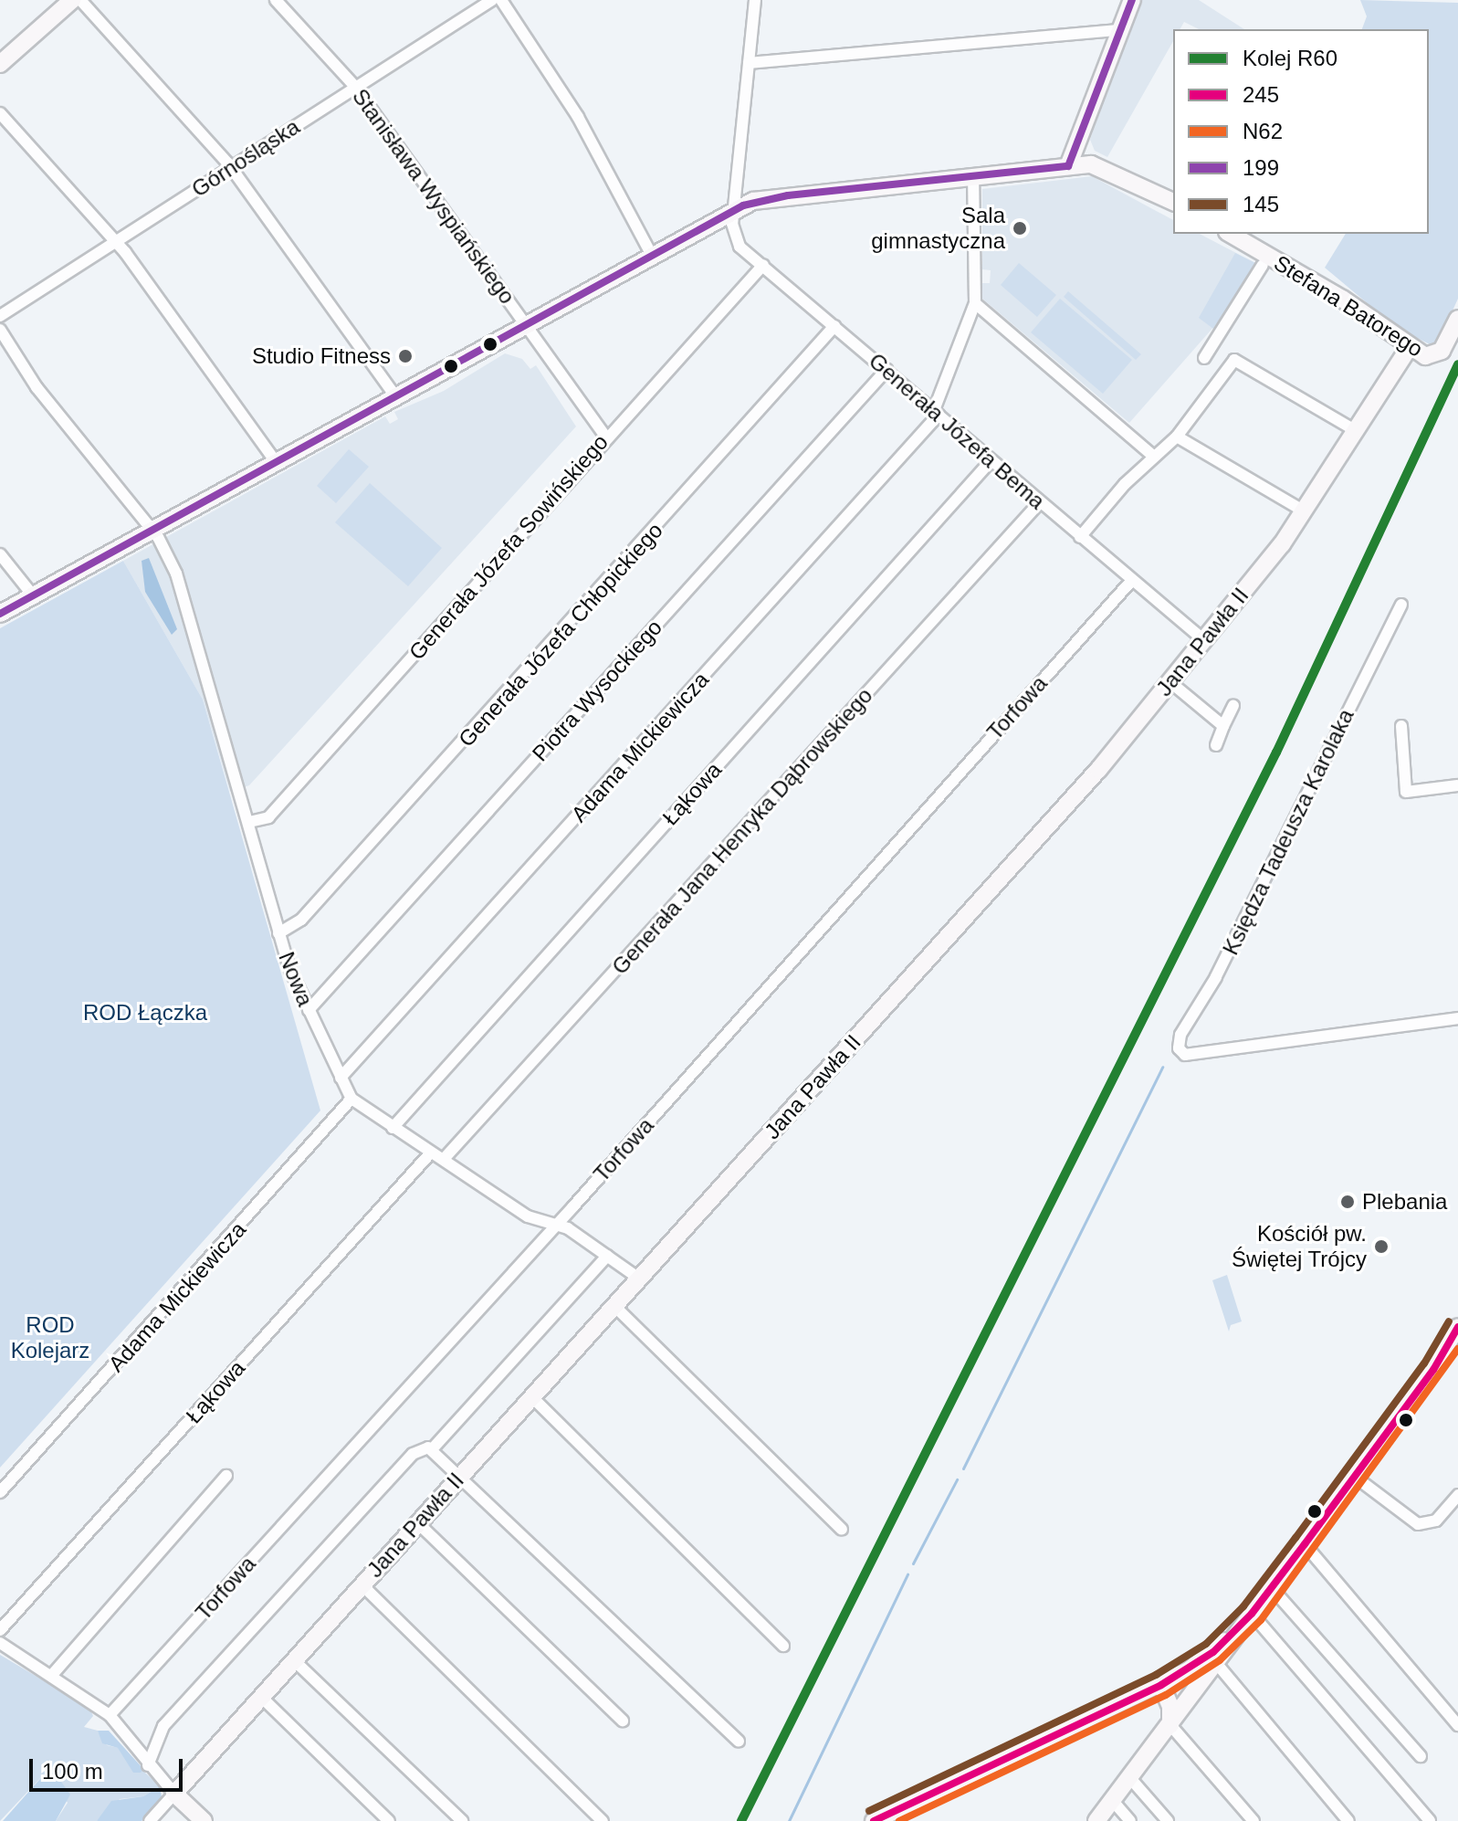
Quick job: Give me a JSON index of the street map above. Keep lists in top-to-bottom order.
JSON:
{
  "streets": {
    "street": [
      "Górnośląska",
      "Stanisława Wyspiańskiego",
      "Stefana Batorego",
      "Generała Józefa Bema",
      "Generała Józefa Sowińskiego",
      "Generała Józefa Chłopickiego",
      "Jana Pawła II",
      "Piotra Wysockiego",
      "Torfowa",
      "Adama Mickiewicza",
      "Łąkowa",
      "Generała Jana Henryka Dąbrowskiego",
      "Księdza Tadeusza Karolaka",
      "Nowa"
    ]
  },
  "crossings": [
    ["Górnośląska", "Stanisława Wyspiańskiego"],
    ["Stanisława Wyspiańskiego", "Generała Józefa Sowińskiego"],
    ["Stefana Batorego", "Jana Pawła II"],
    ["Generała Józefa Bema", "Generała Józefa Sowińskiego"],
    ["Generała Józefa Bema", "Generała Józefa Chłopickiego"],
    ["Generała Józefa Bema", "Jana Pawła II"],
    ["Generała Józefa Bema", "Piotra Wysockiego"],
    ["Generała Józefa Bema", "Torfowa"],
    ["Generała Józefa Bema", "Adama Mickiewicza"],
    ["Generała Józefa Bema", "Łąkowa"],
    ["Generała Józefa Bema", "Generała Jana Henryka Dąbrowskiego"],
    ["Generała Józefa Sowińskiego", "Nowa"],
    ["Generała Józefa Chłopickiego", "Nowa"],
    ["Jana Pawła II", "Nowa"],
    ["Piotra Wysockiego", "Nowa"],
    ["Torfowa", "Nowa"],
    ["Adama Mickiewicza", "Nowa"],
    ["Łąkowa", "Nowa"],
    ["Generała Jana Henryka Dąbrowskiego", "Nowa"]
  ],
  "parks": ["ROD Łączka", "ROD Kolejarz"],
  "places": [
    "Sala gimnastyczna",
    "Studio Fitness",
    "Plebania",
    "Kościół pw. Świętej Trójcy"
  ],
  "lines": [
    "transit line 199",
    "rail line R60",
    "transit line 145",
    "transit line 245",
    "transit line N62"
  ],
  "legend": [
    "Kolej R60",
    "245",
    "N62",
    "199",
    "145"
  ],
  "scale_bar": "100 m"
}
